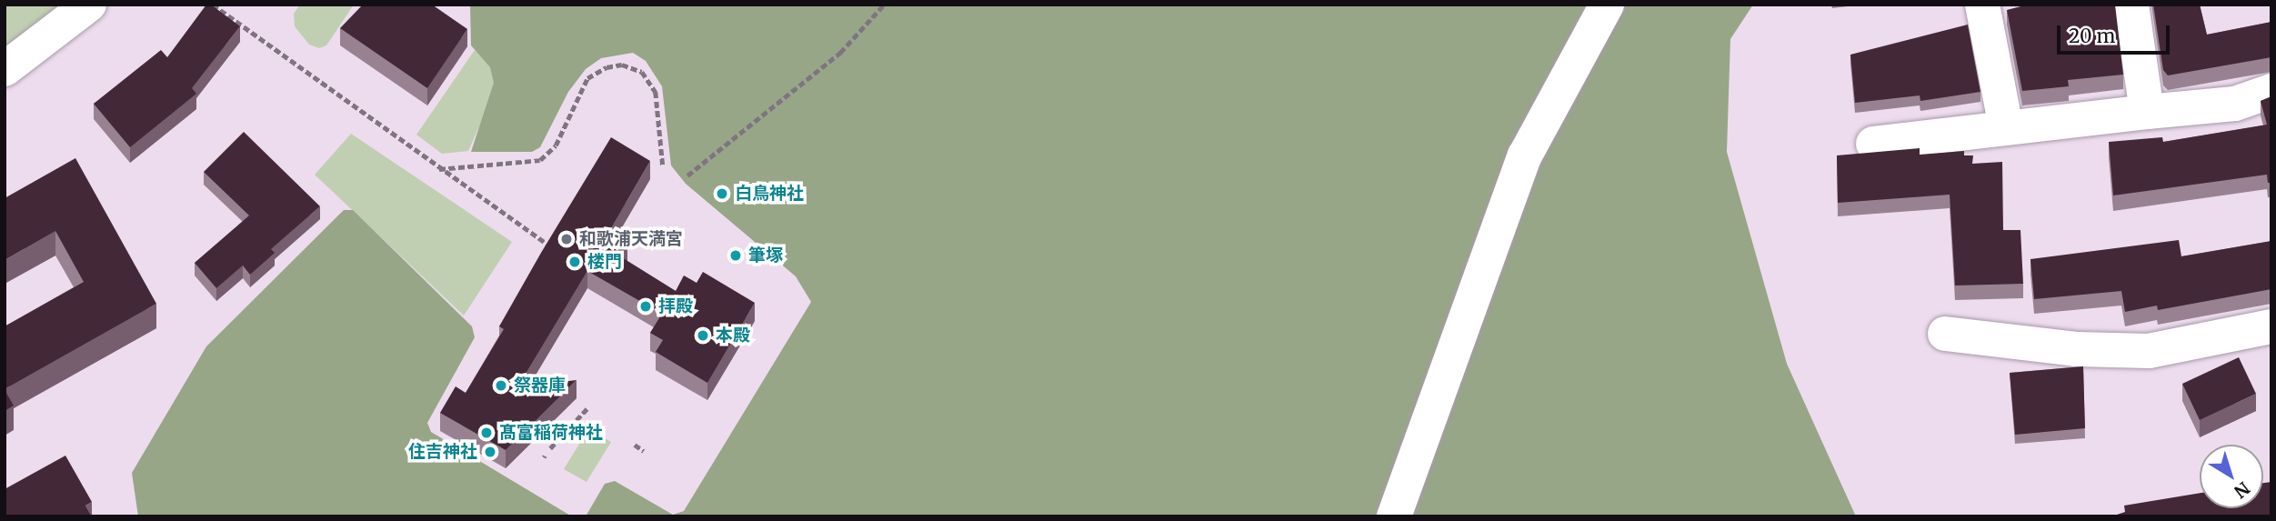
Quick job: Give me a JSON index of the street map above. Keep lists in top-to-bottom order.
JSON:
{
  "places": [
    "白鳥神社",
    "和歌浦天満宮",
    "筆塚",
    "楼門",
    "拝殿",
    "本殿",
    "祭器庫",
    "髙富稲荷神社",
    "住吉神社"
  ],
  "scale_bar": "20 m",
  "north": "bottom right"
}
